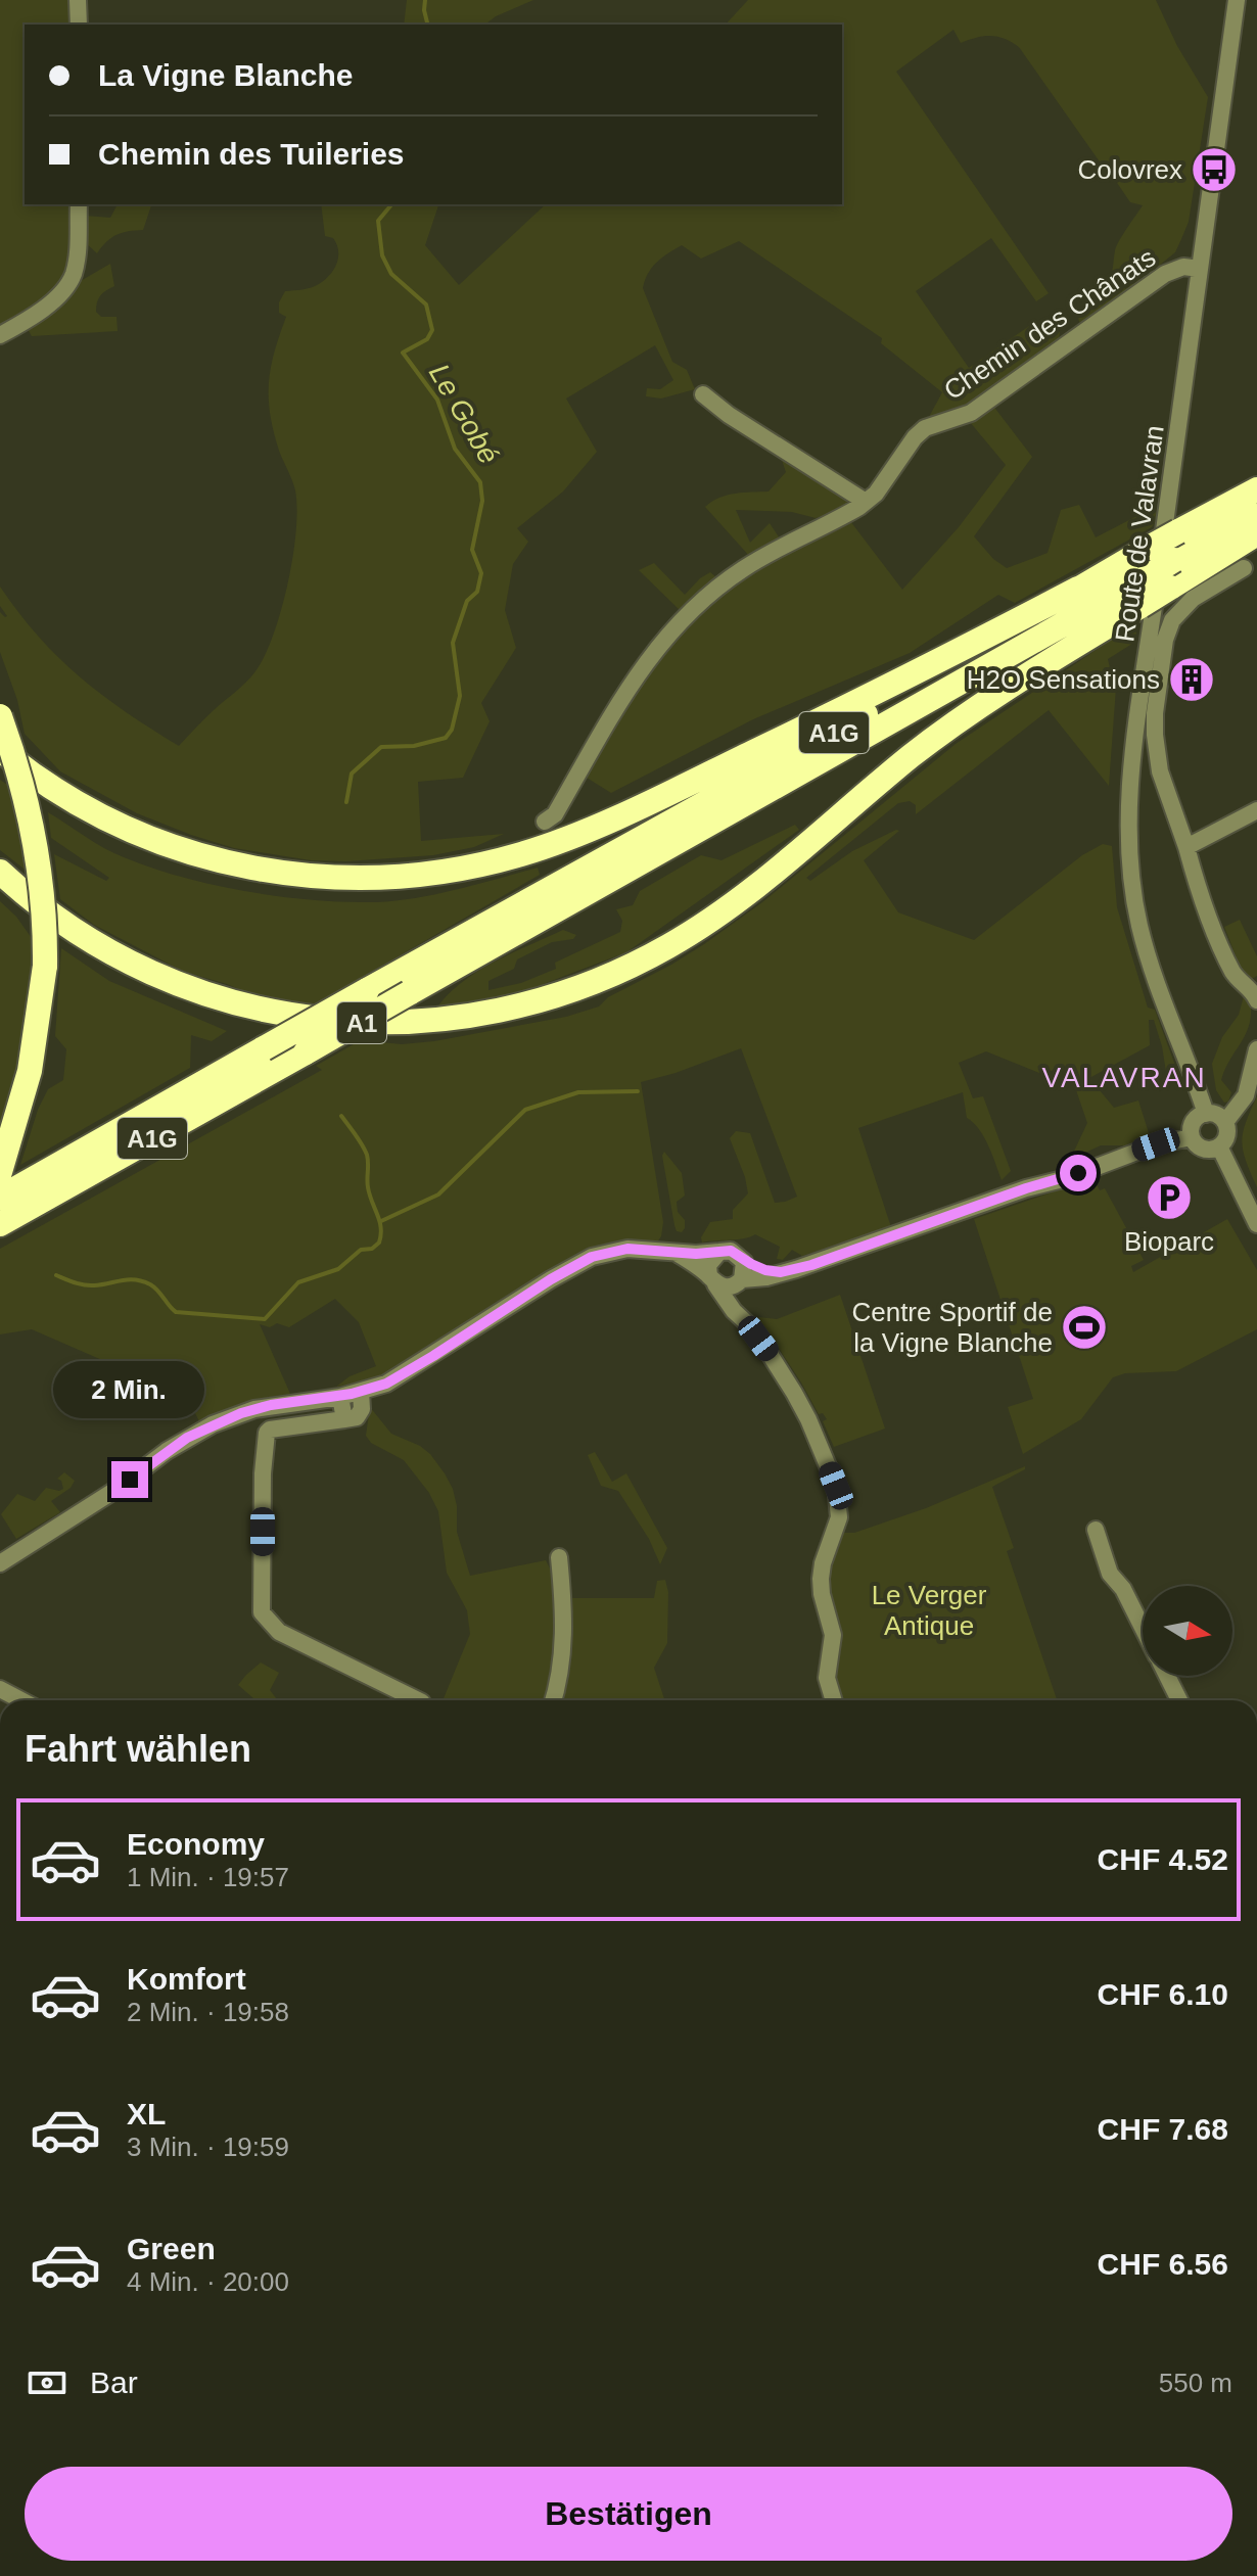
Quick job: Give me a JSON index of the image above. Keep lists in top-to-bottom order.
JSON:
{
  "streets": {
    "highway": ["A1G", "A1"],
    "street": ["Chemin des Chânats", "Route de Valavran"]
  },
  "crossings": [
    ["Chemin des Chânats", "Route de Valavran"]
  ],
  "districts": ["VALAVRAN"],
  "water": ["Le Gobé"],
  "parks": ["Le Verger Antique"],
  "places": {
    "bus stop": ["Colovrex"],
    "building": ["H2O Sensations"],
    "parking": ["Bioparc"],
    "sports": ["Centre Sportif de la Vigne Blanche"]
  },
  "north": "right",
  "page": {
    "banner": ["La Vigne Blanche", "Chemin des Tuileries"],
    "bubble": "2 Min.",
    "heading": "Fahrt wählen",
    "list": [
      {
        "name": "Economy",
        "note": "1 Min. · 19:57",
        "value": "CHF 4.52"
      },
      {
        "name": "Komfort",
        "note": "2 Min. · 19:58",
        "value": "CHF 6.10"
      },
      {
        "name": "XL",
        "note": "3 Min. · 19:59",
        "value": "CHF 7.68"
      },
      {
        "name": "Green",
        "note": "4 Min. · 20:00",
        "value": "CHF 6.56"
      }
    ],
    "pay": ["Bar", "550 m"],
    "buttons": "Bestätigen"
  }
}
